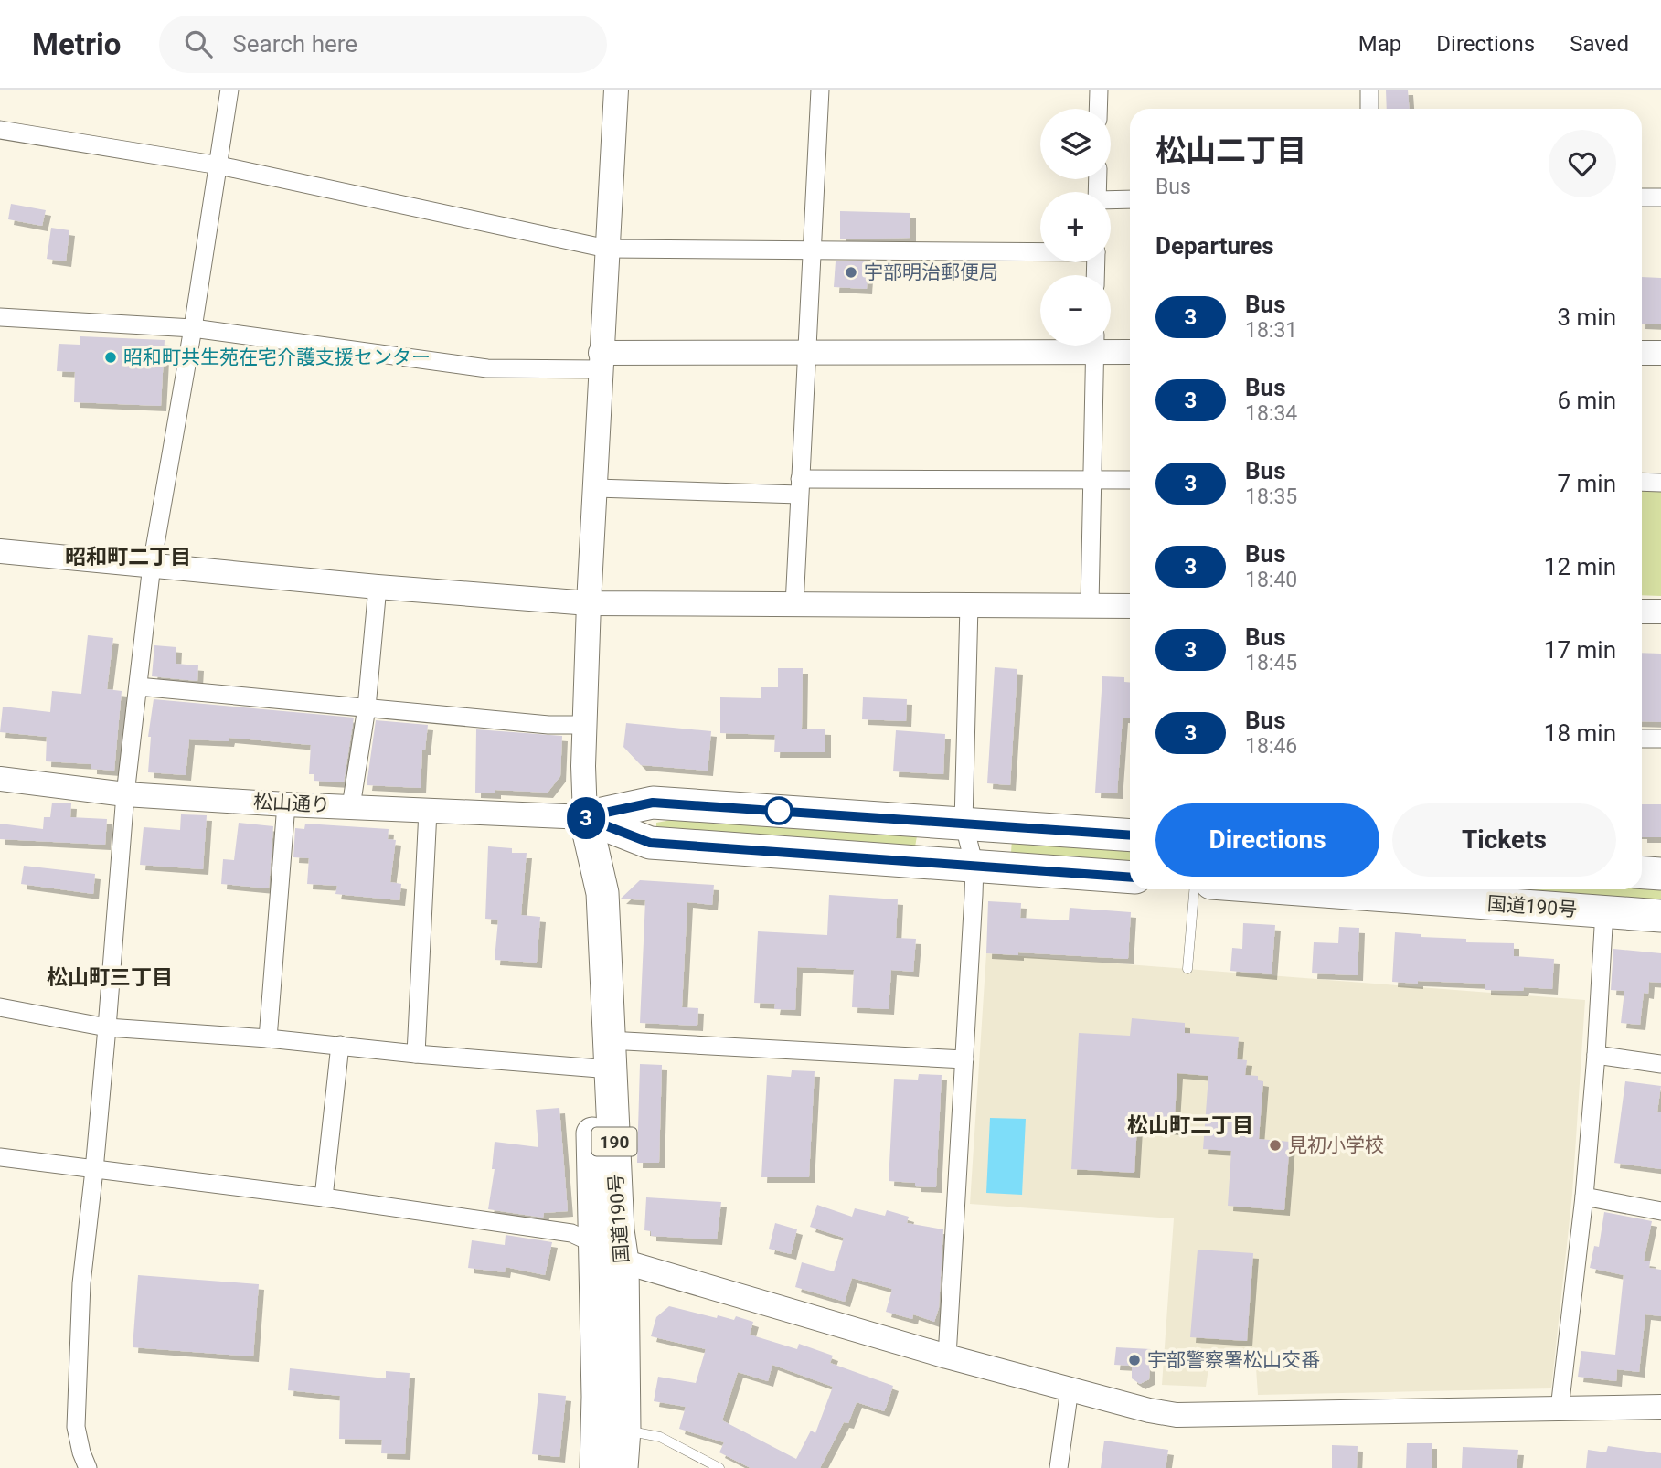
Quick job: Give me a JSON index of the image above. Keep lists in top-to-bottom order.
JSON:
{
  "streets": {
    "highway": ["国道190号", "190"],
    "street": ["松山通り"]
  },
  "crossings": [
    ["松山通り", "国道190号"]
  ],
  "districts": ["昭和町二丁目", "松山町三丁目", "松山町二丁目"],
  "places": [
    "宇部明治郵便局",
    "昭和町共生苑在宅介護支援センター",
    "見初小学校",
    "宇部警察署松山交番"
  ],
  "lines": ["bus line 3"],
  "page": {
    "header": "Metrio",
    "search": "Search here",
    "nav": ["Map", "Directions", "Saved"],
    "on_map": "3",
    "map_buttons": ["+", "−"],
    "heading": [
      ["松山二丁目", "Bus"],
      "Departures"
    ],
    "list": [
      {
        "mark": "3",
        "name": "Bus",
        "note": "18:31",
        "value": "3 min"
      },
      {
        "mark": "3",
        "name": "Bus",
        "note": "18:34",
        "value": "6 min"
      },
      {
        "mark": "3",
        "name": "Bus",
        "note": "18:35",
        "value": "7 min"
      },
      {
        "mark": "3",
        "name": "Bus",
        "note": "18:40",
        "value": "12 min"
      },
      {
        "mark": "3",
        "name": "Bus",
        "note": "18:45",
        "value": "17 min"
      },
      {
        "mark": "3",
        "name": "Bus",
        "note": "18:46",
        "value": "18 min"
      }
    ],
    "buttons": ["Directions", "Tickets"]
  }
}
